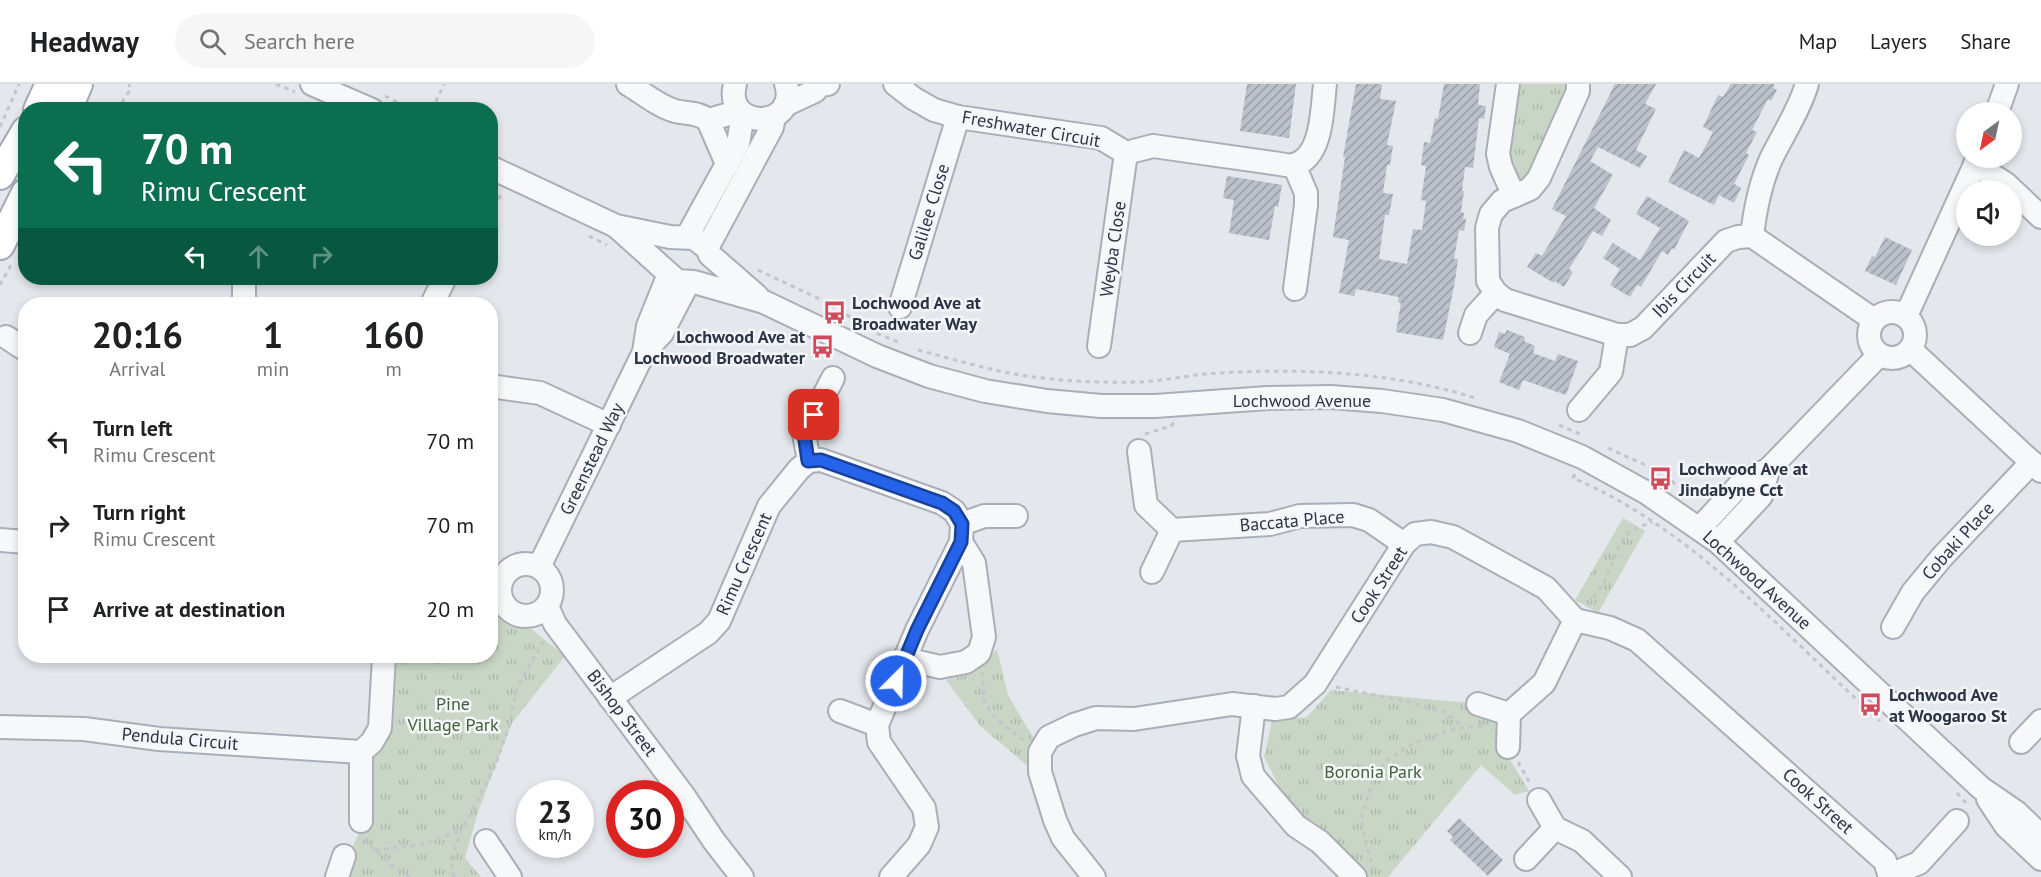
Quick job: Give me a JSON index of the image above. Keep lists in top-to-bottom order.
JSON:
{
  "streets": {
    "street": [
      "Freshwater Circuit",
      "Galilee Close",
      "Weyba Close",
      "Ibis Circuit",
      "Lochwood Avenue",
      "Greenstead Way",
      "Baccata Place",
      "Cobaki Place",
      "Rimu Crescent",
      "Cook Street",
      "Bishop Street",
      "Pendula Circuit"
    ]
  },
  "crossings": [
    ["Freshwater Circuit", "Galilee Close"],
    ["Freshwater Circuit", "Weyba Close"],
    ["Lochwood Avenue", "Greenstead Way"],
    ["Baccata Place", "Cook Street"],
    ["Rimu Crescent", "Bishop Street"]
  ],
  "parks": ["Pine Village Park", "Boronia Park"],
  "places": {
    "bus stop": [
      "Lochwood Ave at Broadwater Way",
      "Lochwood Ave at Lochwood Broadwater",
      "Lochwood Ave at Jindabyne Cct",
      "Lochwood Ave at Woogaroo St"
    ]
  },
  "north": "bottom left",
  "page": {
    "header": "Headway",
    "search": "Search here",
    "nav": ["Map", "Layers", "Share"],
    "turn": ["70 m", "Rimu Crescent"],
    "eta": [
      "20:16",
      "Arrival",
      "1",
      "min",
      "160",
      "m"
    ],
    "list": [
      {
        "name": "Turn left",
        "note": "Rimu Crescent",
        "value": "70 m"
      },
      {
        "name": "Turn right",
        "note": "Rimu Crescent",
        "value": "70 m"
      },
      {
        "name": "Arrive at destination",
        "value": "20 m"
      }
    ],
    "speed": "23 km/h",
    "limit": "30"
  }
}
